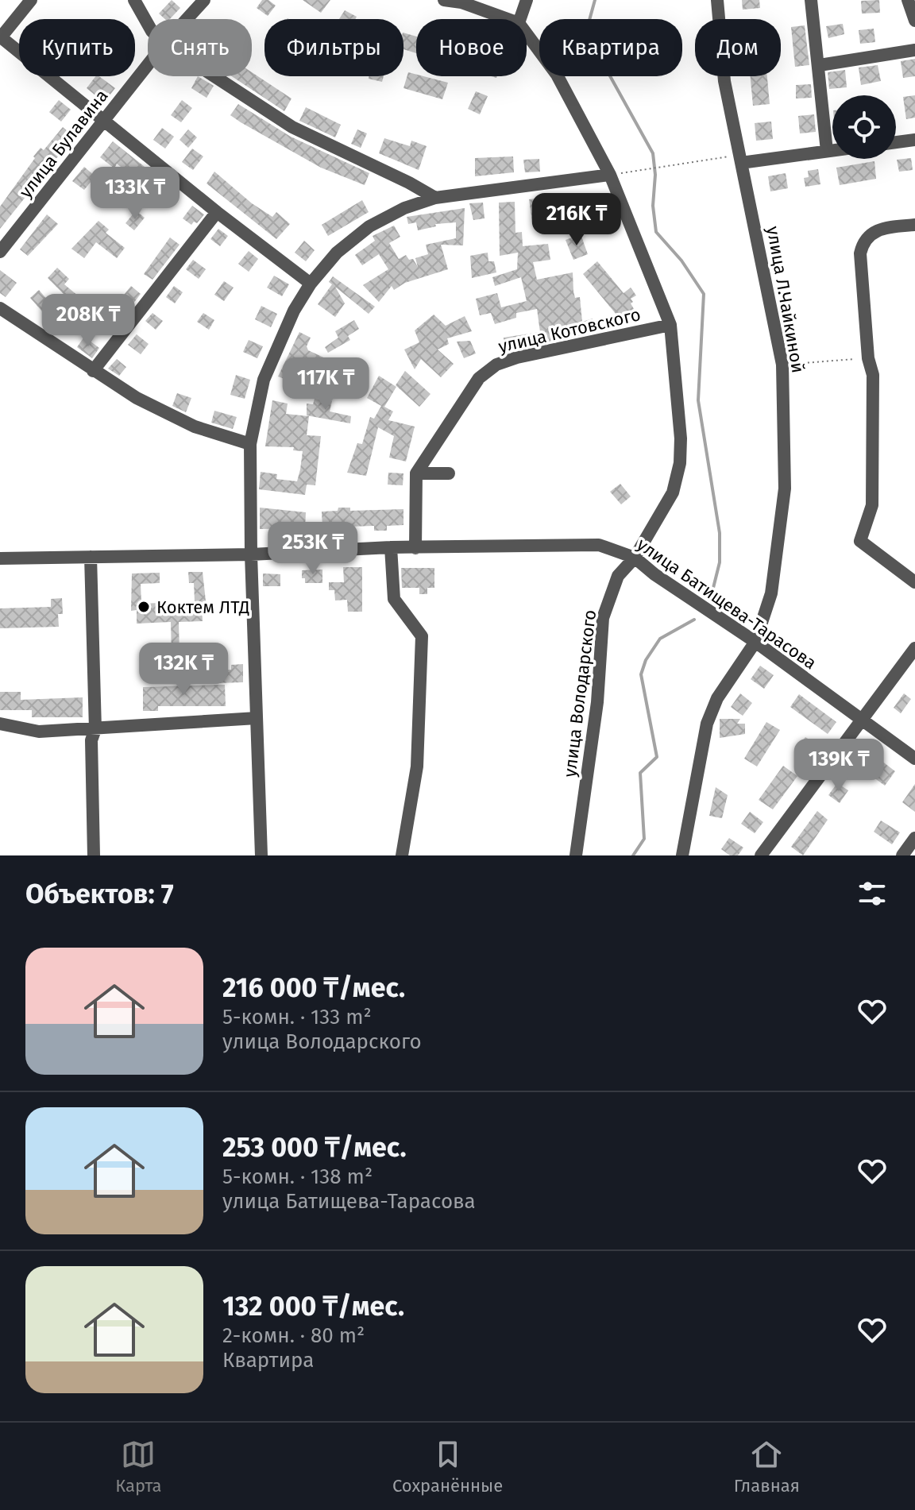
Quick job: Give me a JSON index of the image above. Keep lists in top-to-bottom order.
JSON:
{
  "streets": {
    "street": [
      "улица Булавина",
      "улица Л.Чайкиной",
      "улица Котовского",
      "улица Батищева-Тарасова",
      "улица Володарского"
    ]
  },
  "crossings": [
    ["улица Л.Чайкиной", "улица Батищева-Тарасова"],
    ["улица Котовского", "улица Володарского"],
    ["улица Батищева-Тарасова", "улица Володарского"]
  ],
  "places": ["Коктем ЛТД"],
  "page": {
    "chip": [
      "Купить",
      "Снять",
      "Фильтры",
      "Новое",
      "Квартира",
      "Дом"
    ],
    "price": [
      "133K ₸",
      "216K ₸",
      "208K ₸",
      "117K ₸",
      "253K ₸",
      "132K ₸",
      "139K ₸"
    ],
    "heading": "Объектов: 7",
    "list": [
      {
        "name": "216 000 ₸/мес.",
        "note": "5-комн. · 133 m² · улица Володарского"
      },
      {
        "name": "253 000 ₸/мес.",
        "note": "5-комн. · 138 m² · улица Батищева-Тарасова"
      },
      {
        "name": "132 000 ₸/мес.",
        "note": "2-комн. · 80 m² · Квартира"
      }
    ],
    "tabs": ["Карта", "Сохранённые", "Главная"]
  }
}
